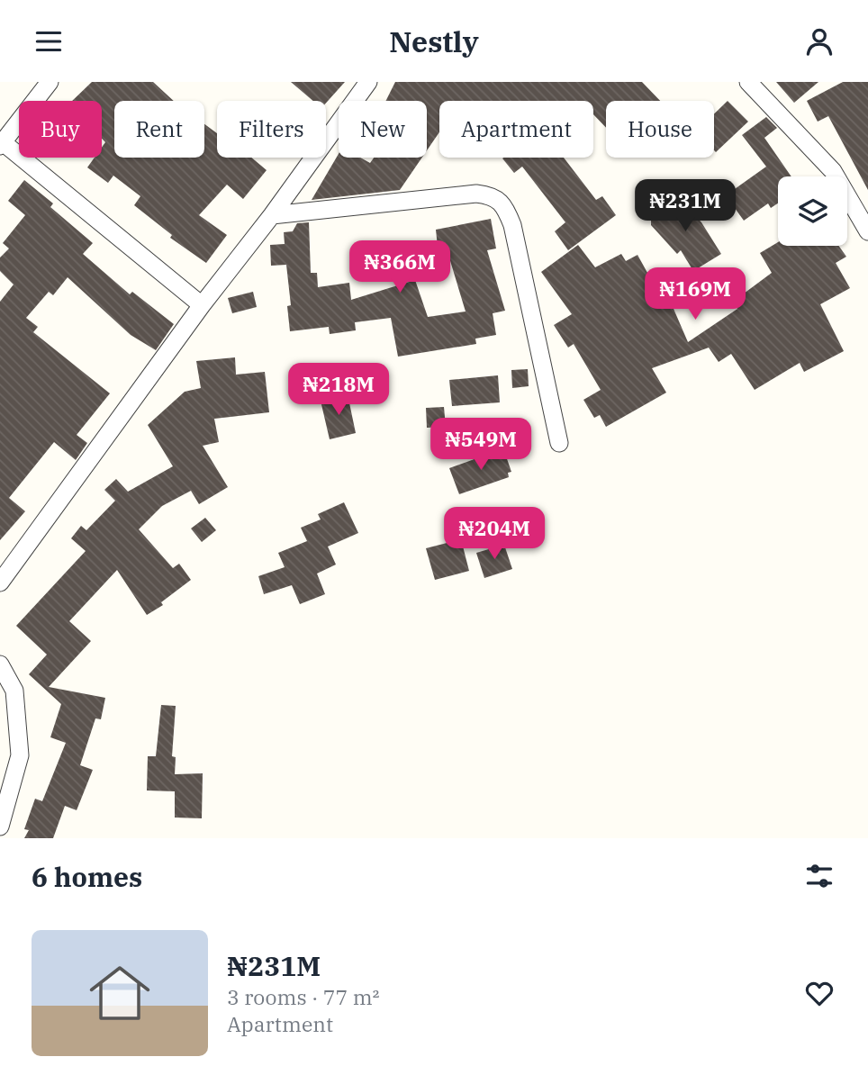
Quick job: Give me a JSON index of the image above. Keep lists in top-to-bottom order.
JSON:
{
  "page": {
    "header": "Nestly",
    "chip": [
      "Buy",
      "Rent",
      "Filters",
      "New",
      "Apartment",
      "House"
    ],
    "price": [
      "₦231M",
      "₦366M",
      "₦169M",
      "₦218M",
      "₦549M",
      "₦204M"
    ],
    "heading": "6 homes",
    "list": [
      {
        "name": "₦231M",
        "note": "3 rooms · 77 m² · Apartment"
      }
    ]
  }
}
